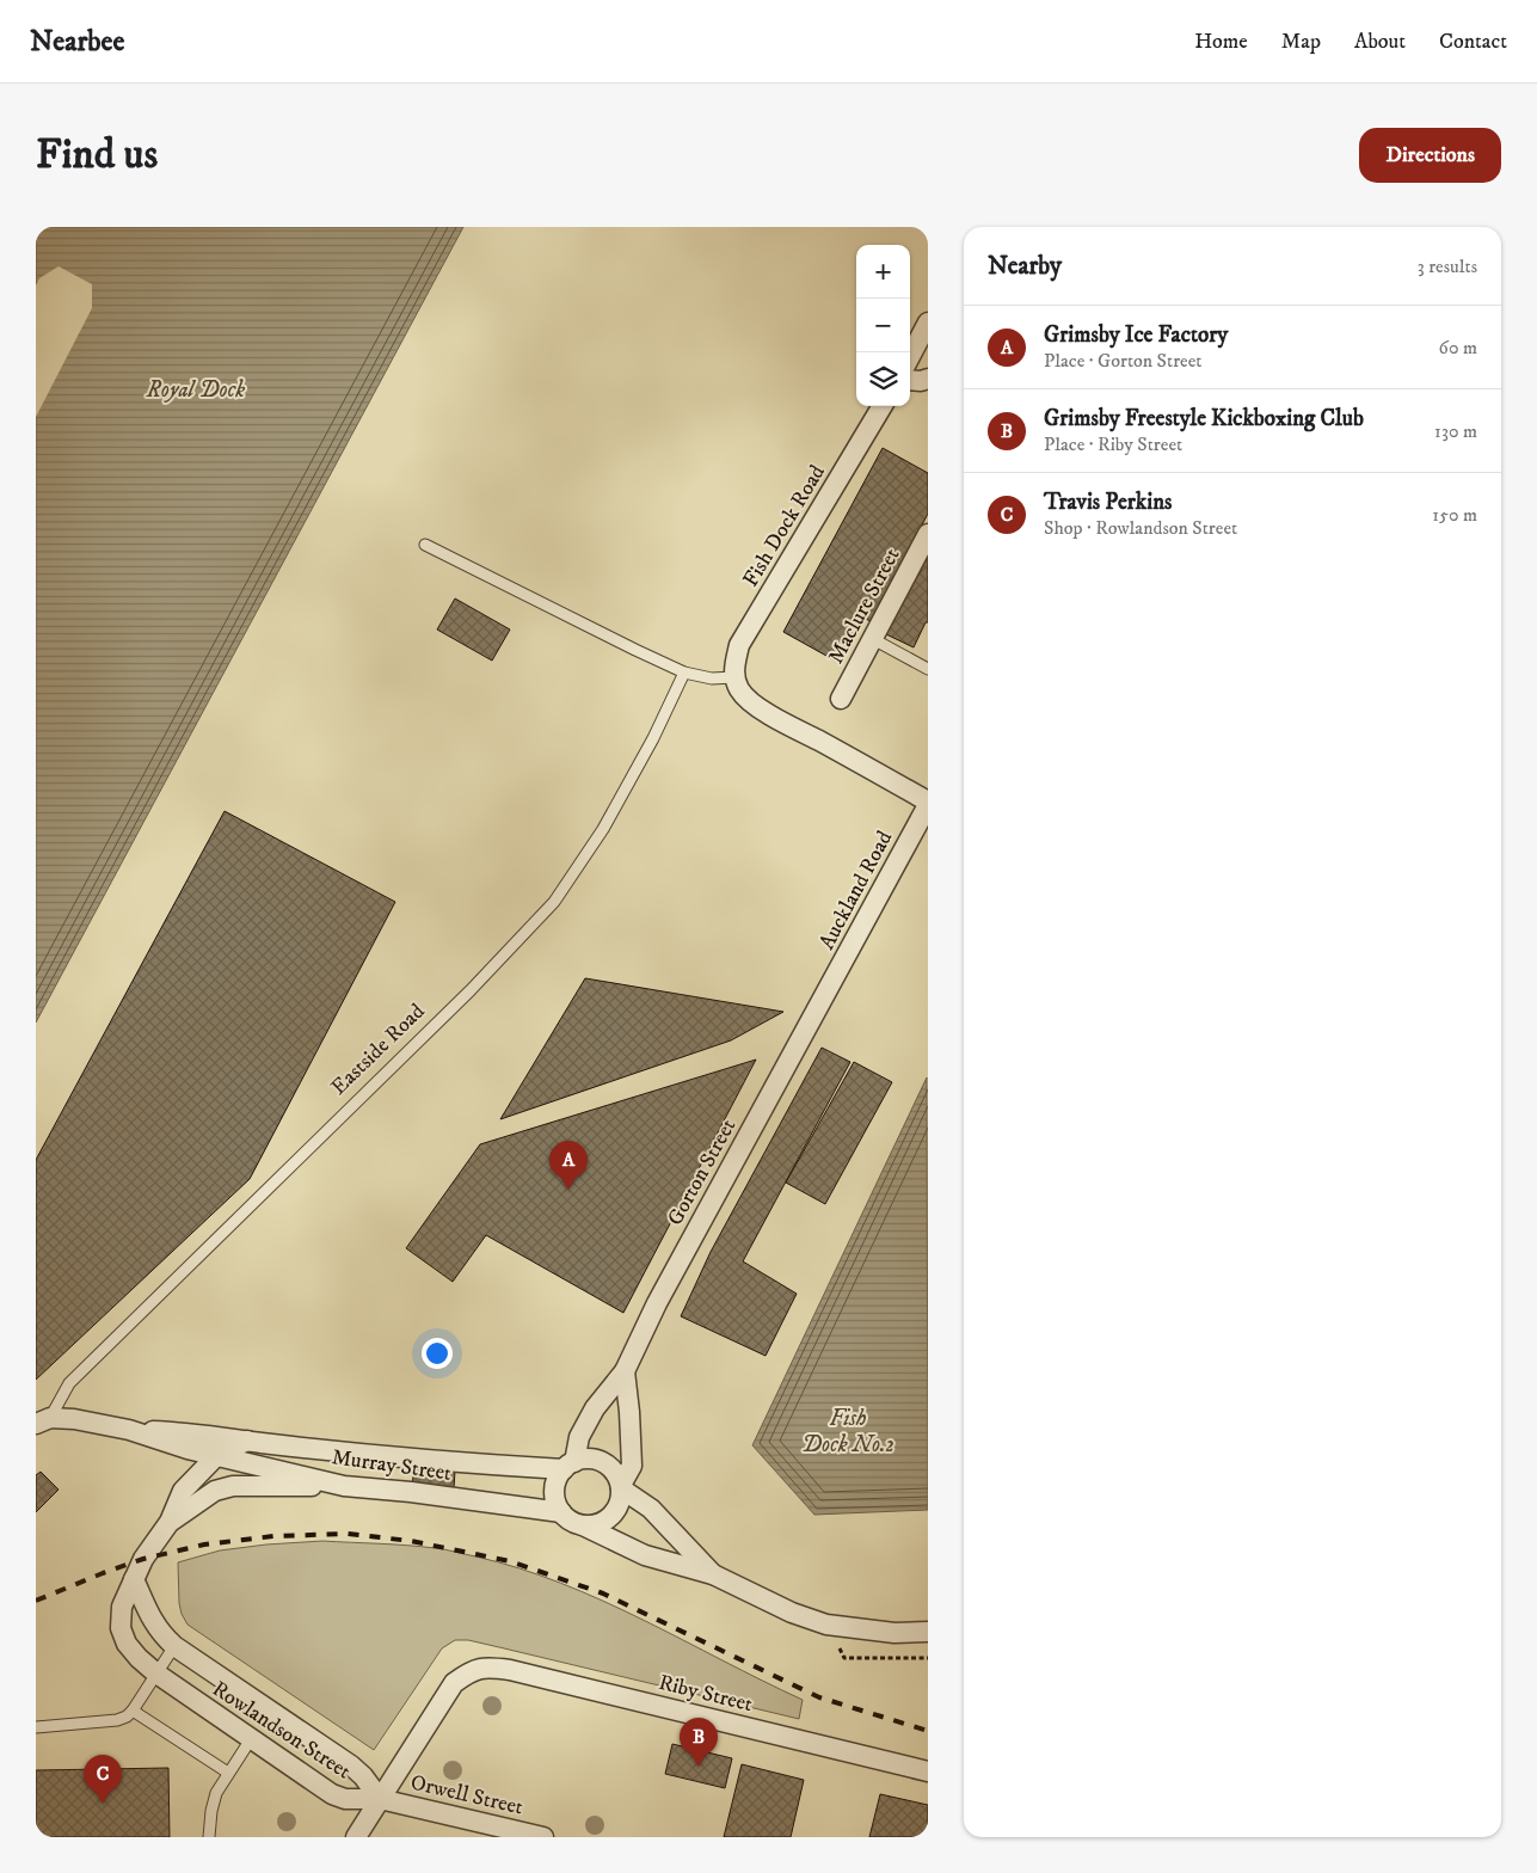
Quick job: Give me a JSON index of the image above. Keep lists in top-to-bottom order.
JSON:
{
  "streets": {
    "street": [
      "Fish Dock Road",
      "Maclure Street",
      "Auckland Road",
      "Eastside Road",
      "Gorton Street",
      "Murray Street",
      "Riby Street",
      "Rowlandson Street",
      "Orwell Street"
    ]
  },
  "crossings": [
    ["Auckland Road", "Gorton Street"],
    ["Eastside Road", "Murray Street"],
    ["Eastside Road", "Rowlandson Street"],
    ["Gorton Street", "Murray Street"],
    ["Murray Street", "Rowlandson Street"],
    ["Riby Street", "Rowlandson Street"],
    ["Riby Street", "Orwell Street"],
    ["Rowlandson Street", "Orwell Street"]
  ],
  "water": ["Royal Dock", "Fish Dock No.2"],
  "page": {
    "header": "Nearbee",
    "nav": [
      "Home",
      "Map",
      "About",
      "Contact"
    ],
    "buttons": "Directions",
    "title": "Find us",
    "heading": ["Nearby", "3 results"],
    "map_buttons": ["+", "−"],
    "list": [
      {
        "mark": "A",
        "name": "Grimsby Ice Factory",
        "note": "Place · Gorton Street",
        "value": "60 m"
      },
      {
        "mark": "B",
        "name": "Grimsby Freestyle Kickboxing Club",
        "note": "Place · Riby Street",
        "value": "130 m"
      },
      {
        "mark": "C",
        "name": "Travis Perkins",
        "note": "Shop · Rowlandson Street",
        "value": "150 m"
      }
    ],
    "pins": ["A", "B", "C"]
  }
}
